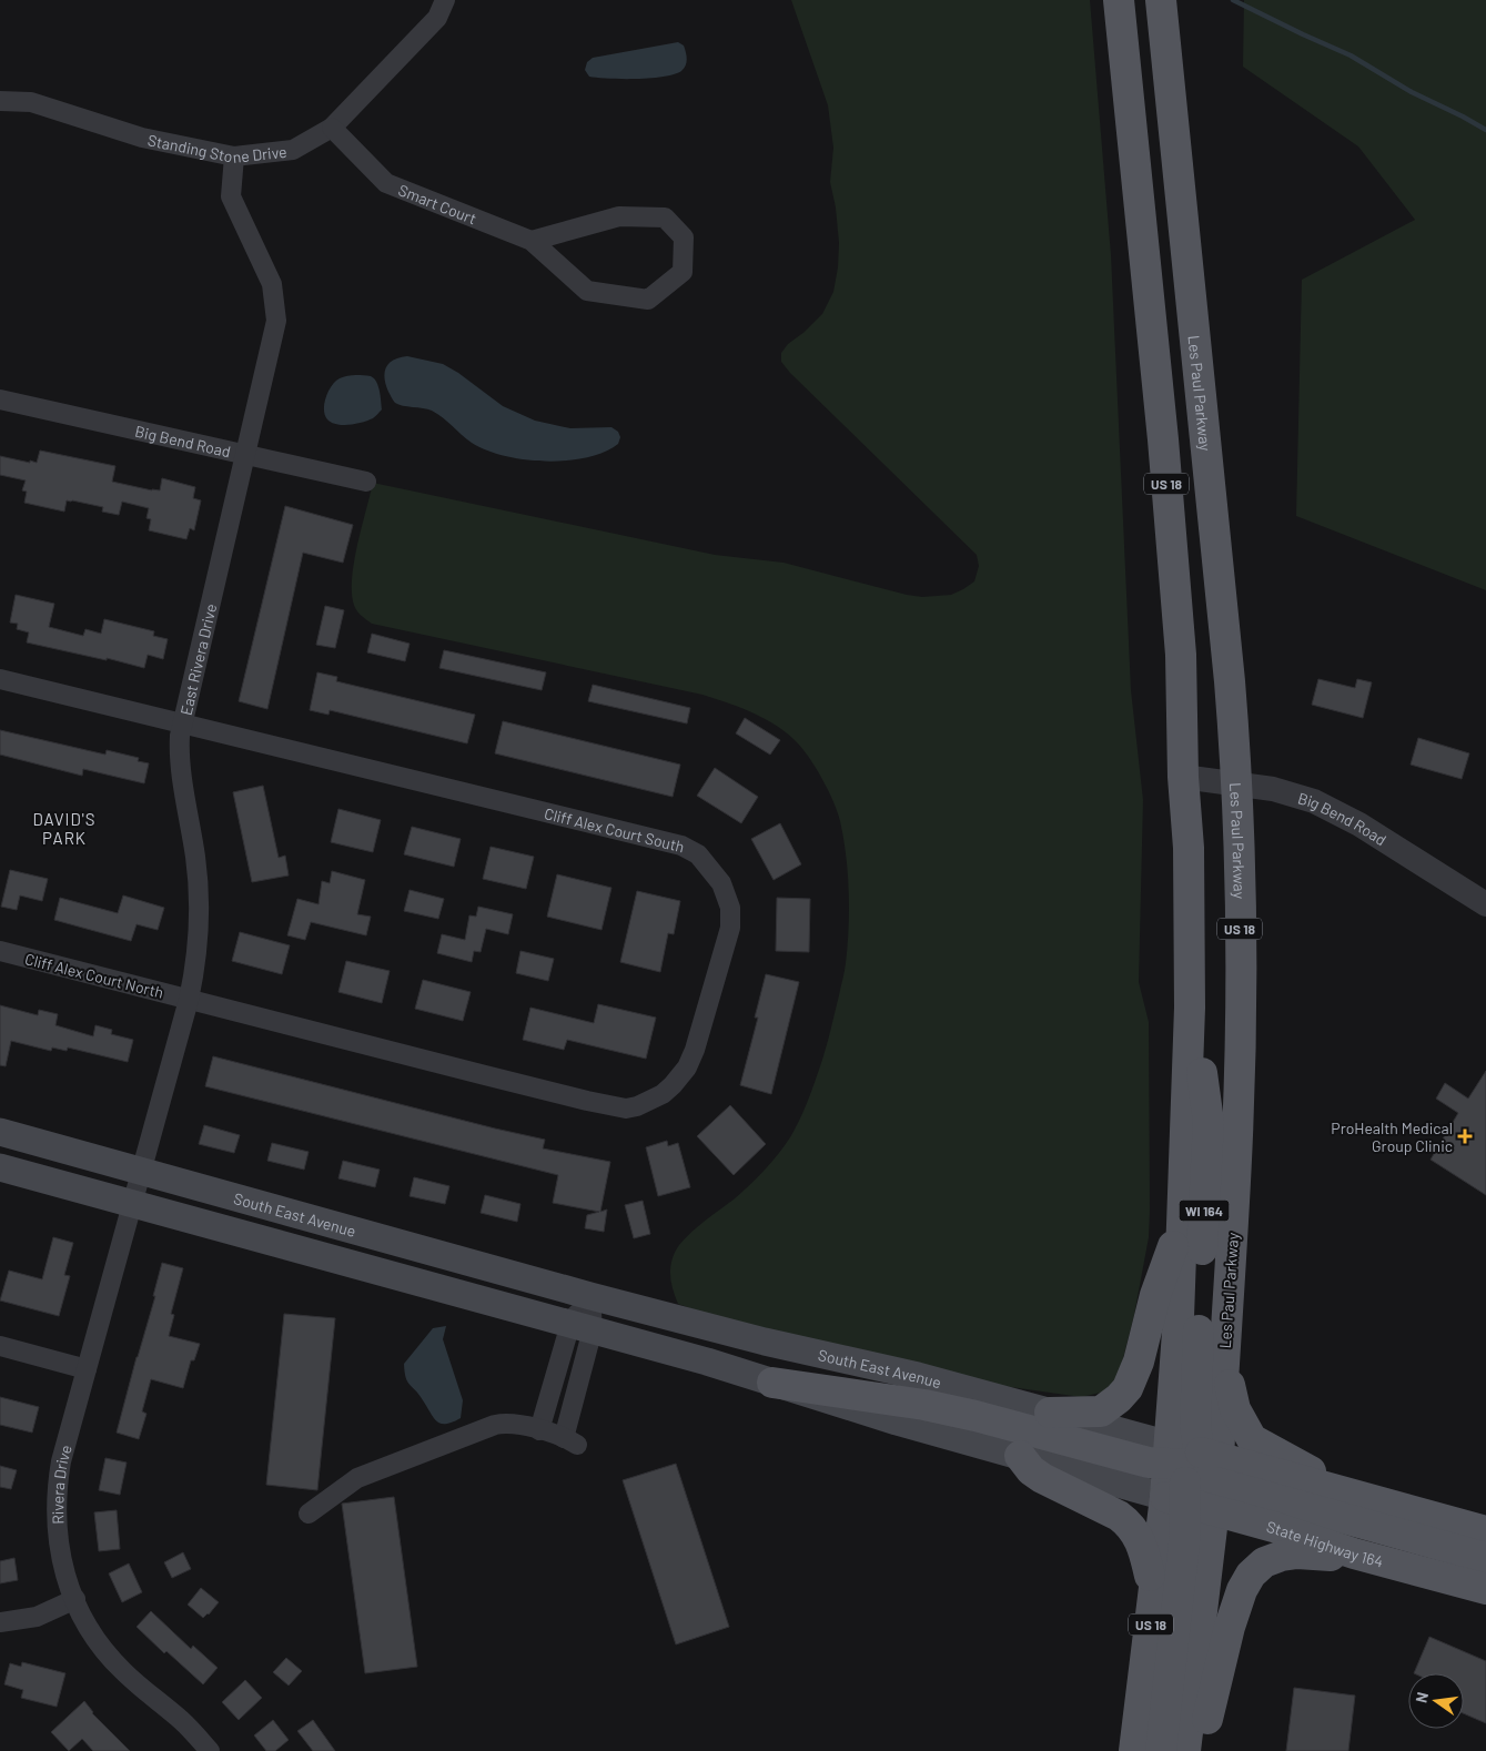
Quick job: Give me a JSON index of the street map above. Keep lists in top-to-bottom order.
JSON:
{
  "streets": {
    "main road": [
      "Les Paul Parkway",
      "US 18",
      "WI 164",
      "South East Avenue",
      "State Highway 164"
    ],
    "street": [
      "Standing Stone Drive",
      "Smart Court",
      "Big Bend Road",
      "East Rivera Drive",
      "Cliff Alex Court South",
      "Cliff Alex Court North",
      "Rivera Drive"
    ]
  },
  "crossings": [
    ["Standing Stone Drive", "Smart Court"],
    ["Standing Stone Drive", "East Rivera Drive"],
    ["Les Paul Parkway", "Big Bend Road"],
    ["Les Paul Parkway", "WI 164"],
    ["Les Paul Parkway", "South East Avenue"],
    ["Les Paul Parkway", "State Highway 164"],
    ["Big Bend Road", "East Rivera Drive"],
    ["East Rivera Drive", "Cliff Alex Court South"],
    ["East Rivera Drive", "Cliff Alex Court North"],
    ["East Rivera Drive", "South East Avenue"],
    ["East Rivera Drive", "Rivera Drive"],
    ["Cliff Alex Court South", "Cliff Alex Court North"],
    ["WI 164", "South East Avenue"],
    ["WI 164", "State Highway 164"],
    ["South East Avenue", "Rivera Drive"],
    ["South East Avenue", "State Highway 164"]
  ],
  "districts": ["DAVID'S PARK"],
  "places": {
    "health": ["ProHealth Medical Group Clinic"]
  },
  "north": "left"
}
